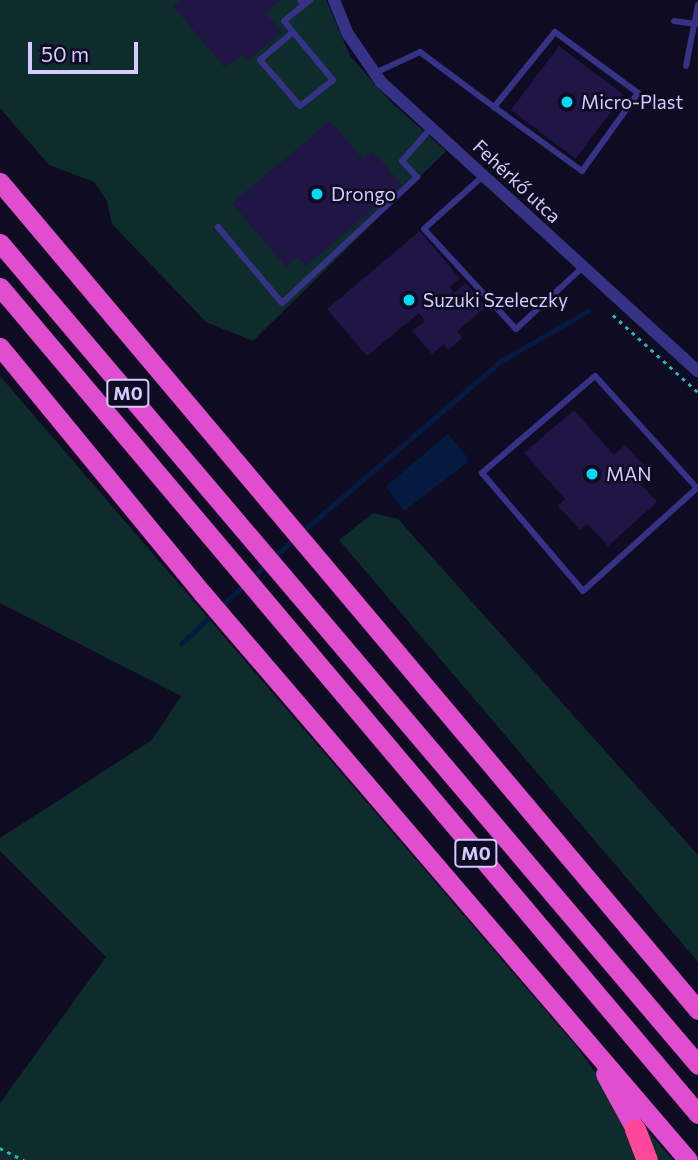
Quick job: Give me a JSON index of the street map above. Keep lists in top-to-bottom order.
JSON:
{
  "streets": {
    "highway": ["M0"],
    "street": ["Fehérkő utca"]
  },
  "places": [
    "Micro-Plast",
    "Drongo",
    "Suzuki Szeleczky",
    "MAN"
  ],
  "scale_bar": "50 m"
}
